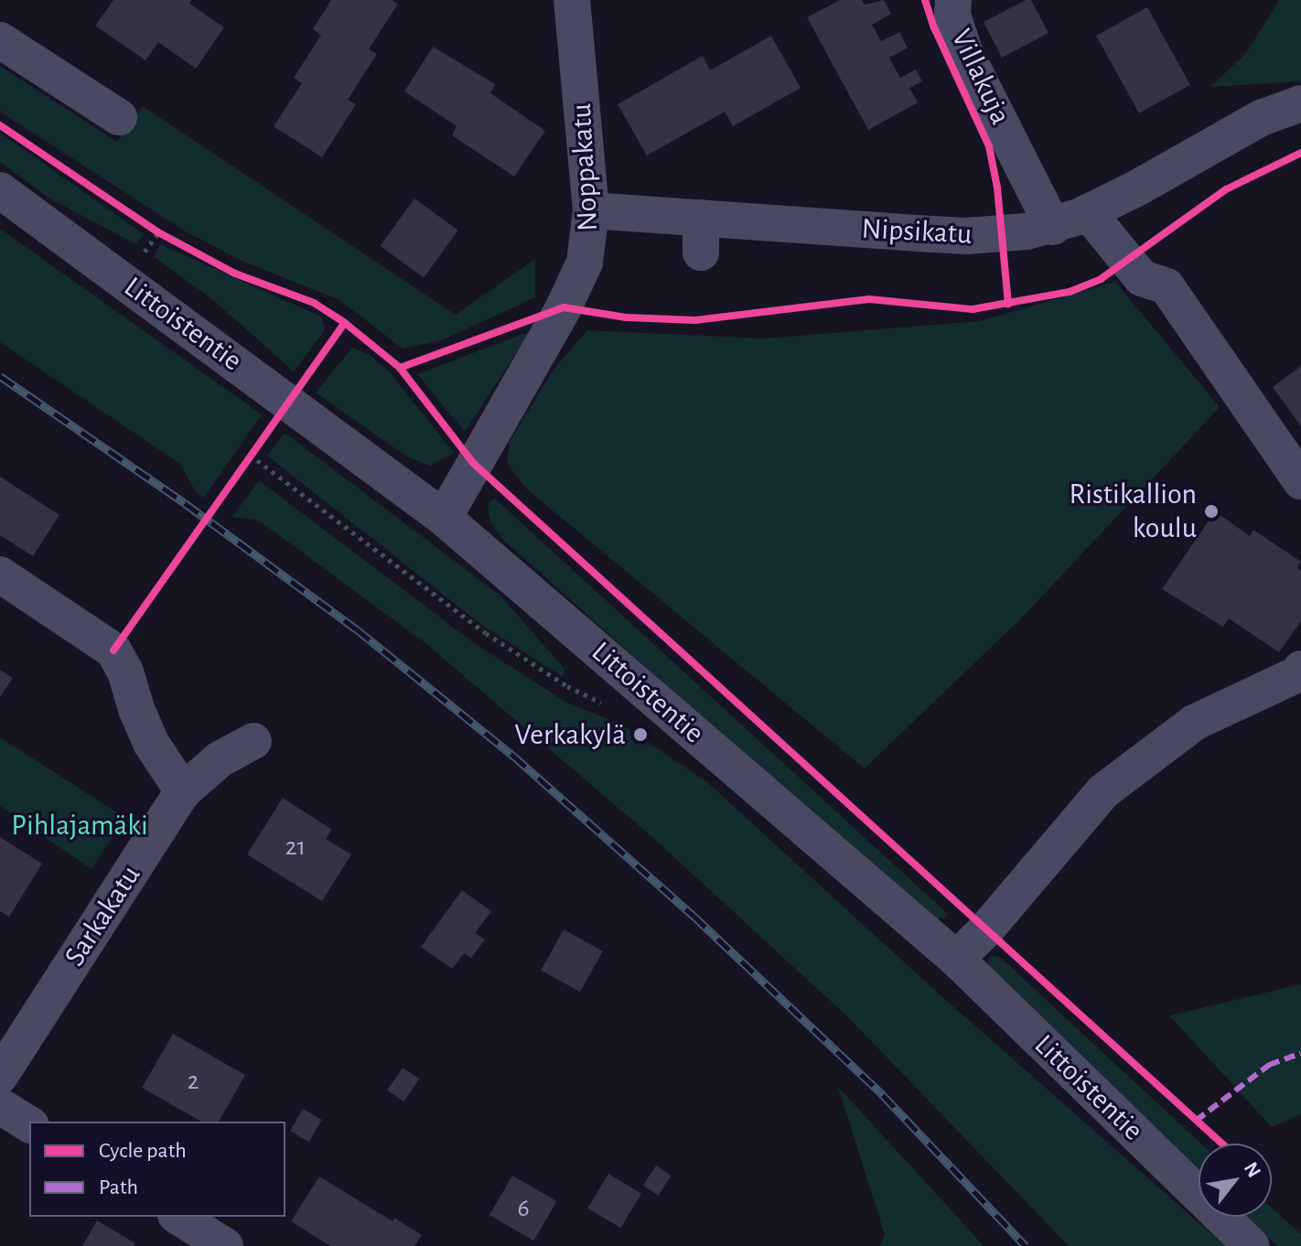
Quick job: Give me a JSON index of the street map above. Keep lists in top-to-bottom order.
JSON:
{
  "streets": {
    "street": [
      "Noppakatu",
      "Nipsikatu",
      "Littoistentie",
      "Sarkakatu"
    ],
    "cycle path": ["Villakuja"]
  },
  "crossings": [
    ["Noppakatu", "Nipsikatu"],
    ["Noppakatu", "Littoistentie"]
  ],
  "parks": ["Pihlajamäki"],
  "places": ["Ristikallion koulu", "Verkakylä"],
  "house_numbers": ["21", "2", "6"],
  "legend": ["Cycle path", "Path"],
  "north": "top right"
}
